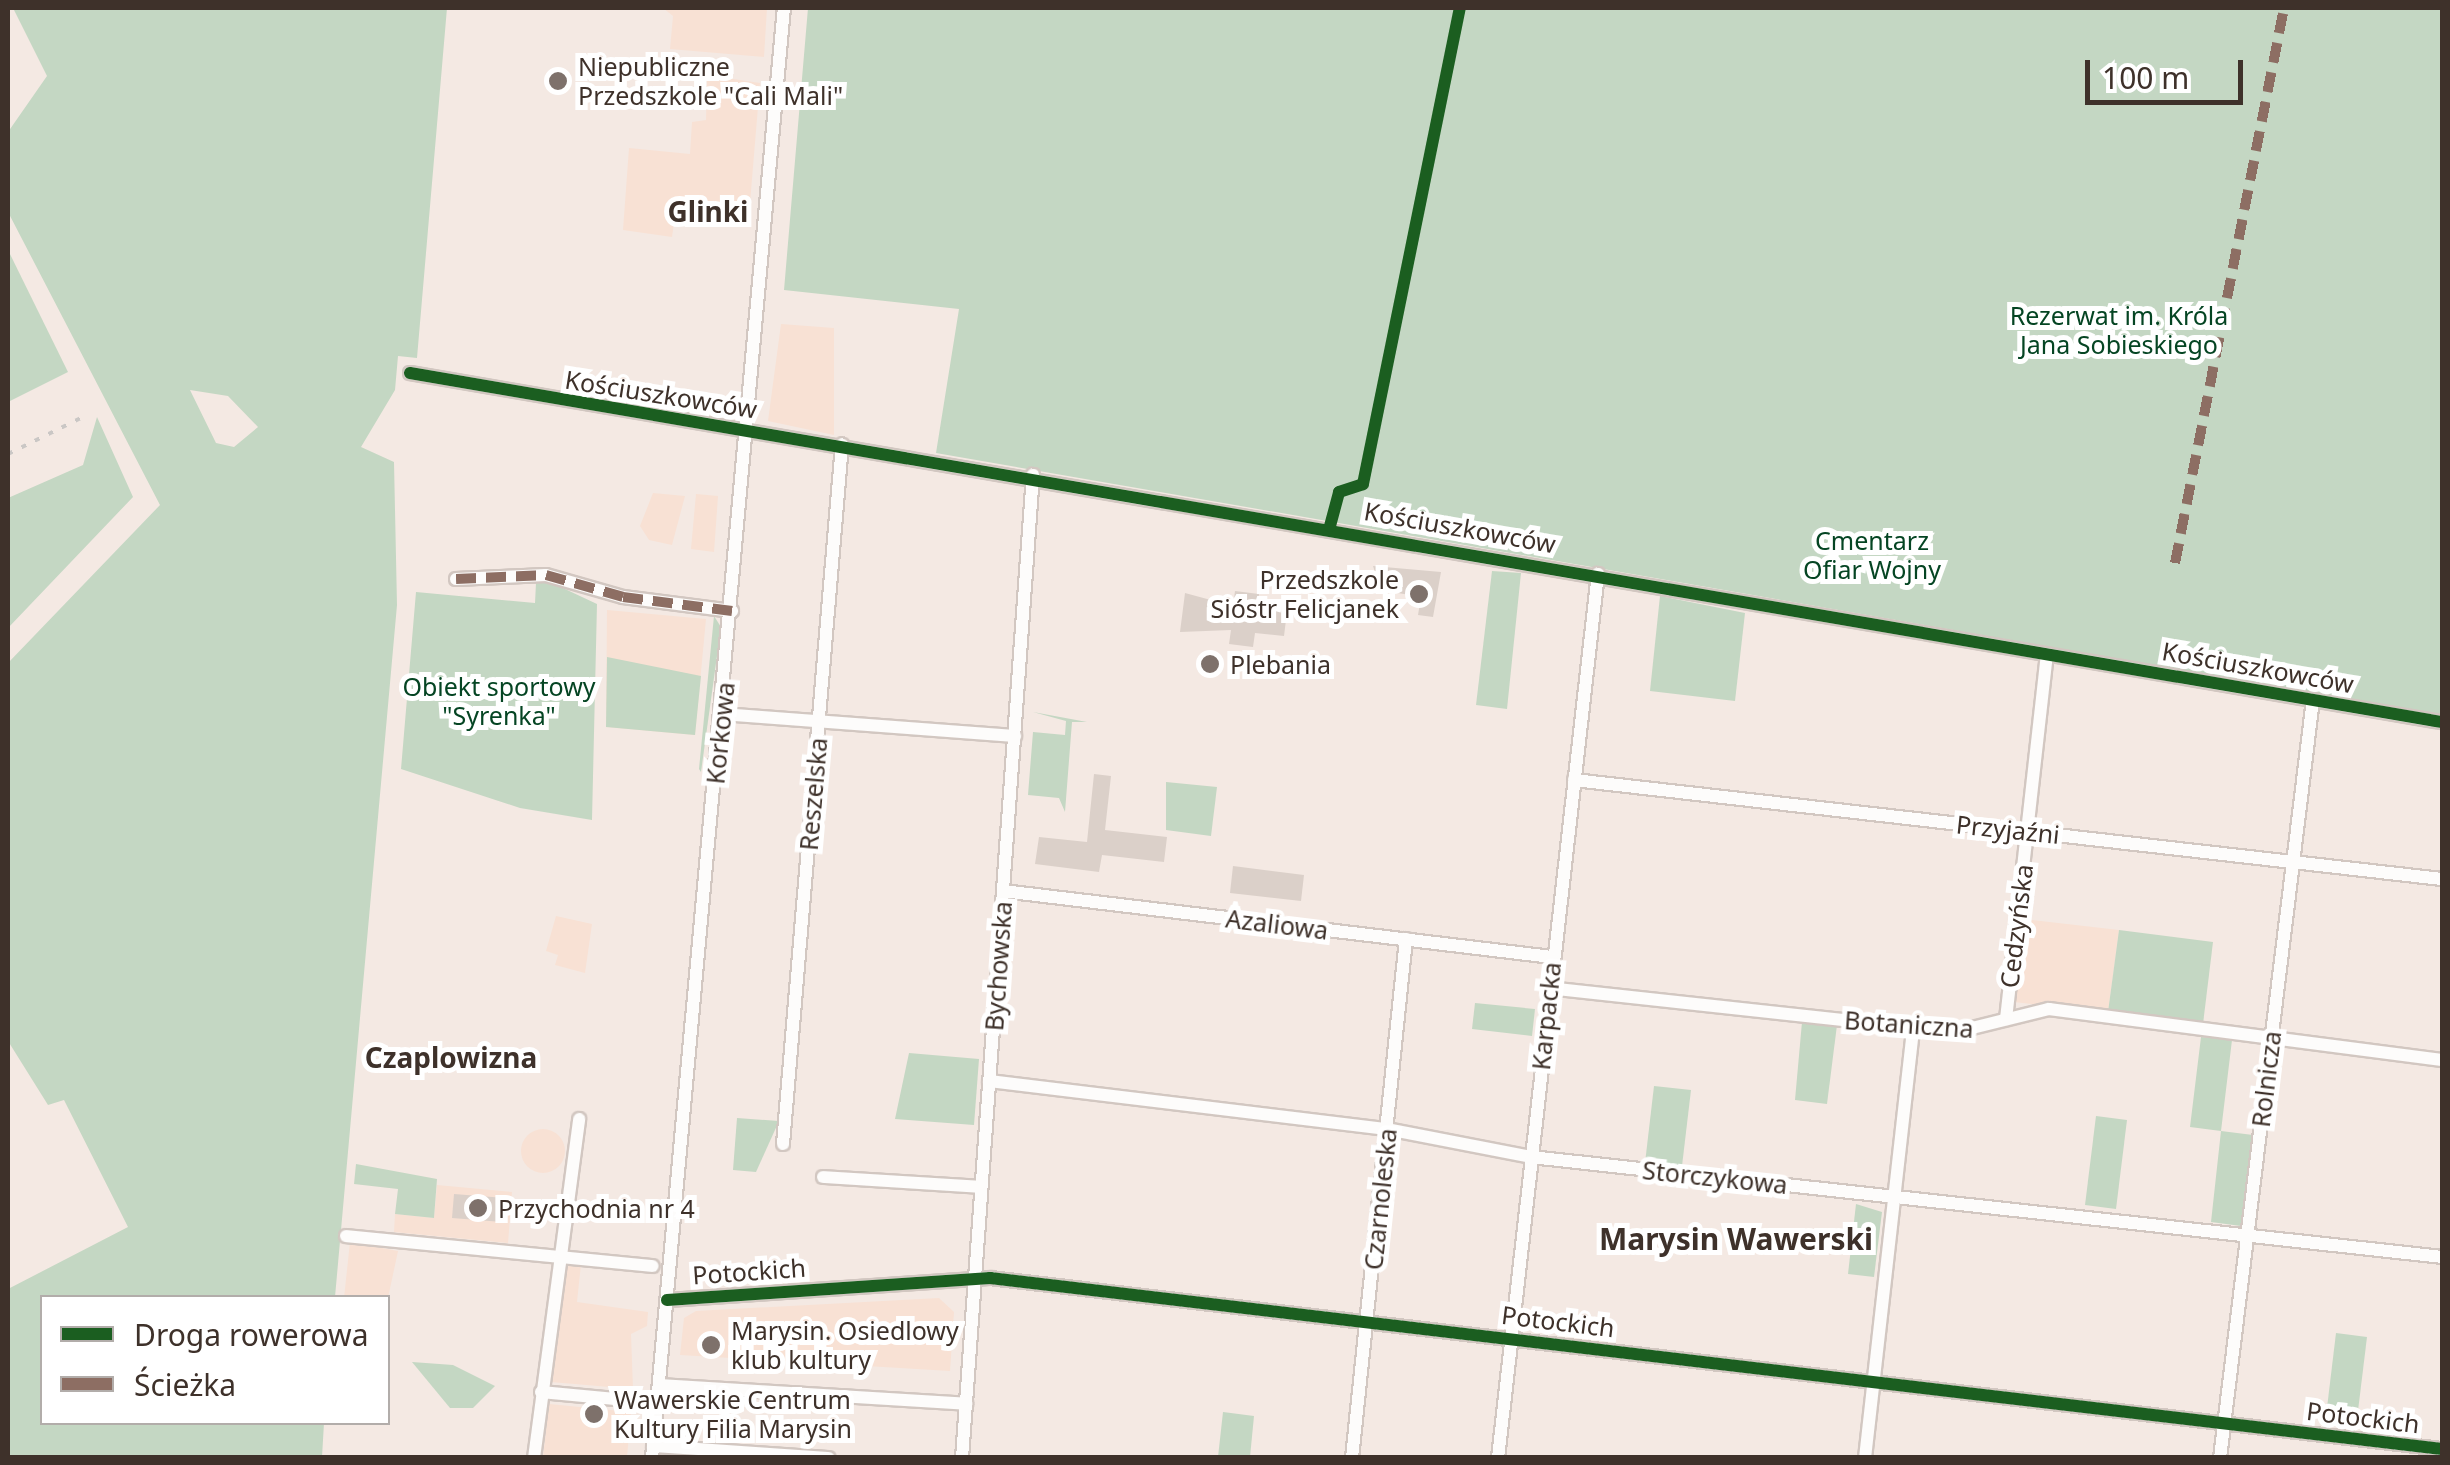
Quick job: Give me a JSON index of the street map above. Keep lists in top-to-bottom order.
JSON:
{
  "streets": {
    "street": [
      "Kościuszkowców",
      "Korkowa",
      "Reszelska",
      "Przyjaźni",
      "Azaliowa",
      "Cedzyńska",
      "Bychowska",
      "Karpacka",
      "Botaniczna",
      "Rolnicza",
      "Storczykowa",
      "Czarnoleska",
      "Potockich"
    ]
  },
  "crossings": [
    ["Kościuszkowców", "Korkowa"],
    ["Kościuszkowców", "Reszelska"],
    ["Kościuszkowców", "Cedzyńska"],
    ["Kościuszkowców", "Bychowska"],
    ["Kościuszkowców", "Karpacka"],
    ["Kościuszkowców", "Rolnicza"],
    ["Korkowa", "Potockich"],
    ["Przyjaźni", "Cedzyńska"],
    ["Przyjaźni", "Karpacka"],
    ["Przyjaźni", "Rolnicza"],
    ["Azaliowa", "Bychowska"],
    ["Azaliowa", "Karpacka"],
    ["Azaliowa", "Czarnoleska"],
    ["Cedzyńska", "Botaniczna"],
    ["Bychowska", "Storczykowa"],
    ["Bychowska", "Potockich"],
    ["Karpacka", "Botaniczna"],
    ["Karpacka", "Storczykowa"],
    ["Karpacka", "Potockich"],
    ["Botaniczna", "Rolnicza"],
    ["Rolnicza", "Storczykowa"],
    ["Rolnicza", "Potockich"],
    ["Storczykowa", "Czarnoleska"],
    ["Czarnoleska", "Potockich"]
  ],
  "districts": ["Glinki", "Czaplowizna", "Marysin Wawerski"],
  "parks": ["Rezerwat im. Króla Jana Sobieskiego", "Cmentarz Ofiar Wojny", "Obiekt sportowy \"Syrenka\""],
  "places": [
    "Niepubliczne Przedszkole \"Cali Mali\"",
    "Przedszkole Sióstr Felicjanek",
    "Plebania",
    "Przychodnia nr 4",
    "Marysin. Osiedlowy klub kultury",
    "Wawerskie Centrum Kultury Filia Marysin"
  ],
  "legend": ["Droga rowerowa", "Ścieżka"],
  "scale_bar": "100 m"
}
